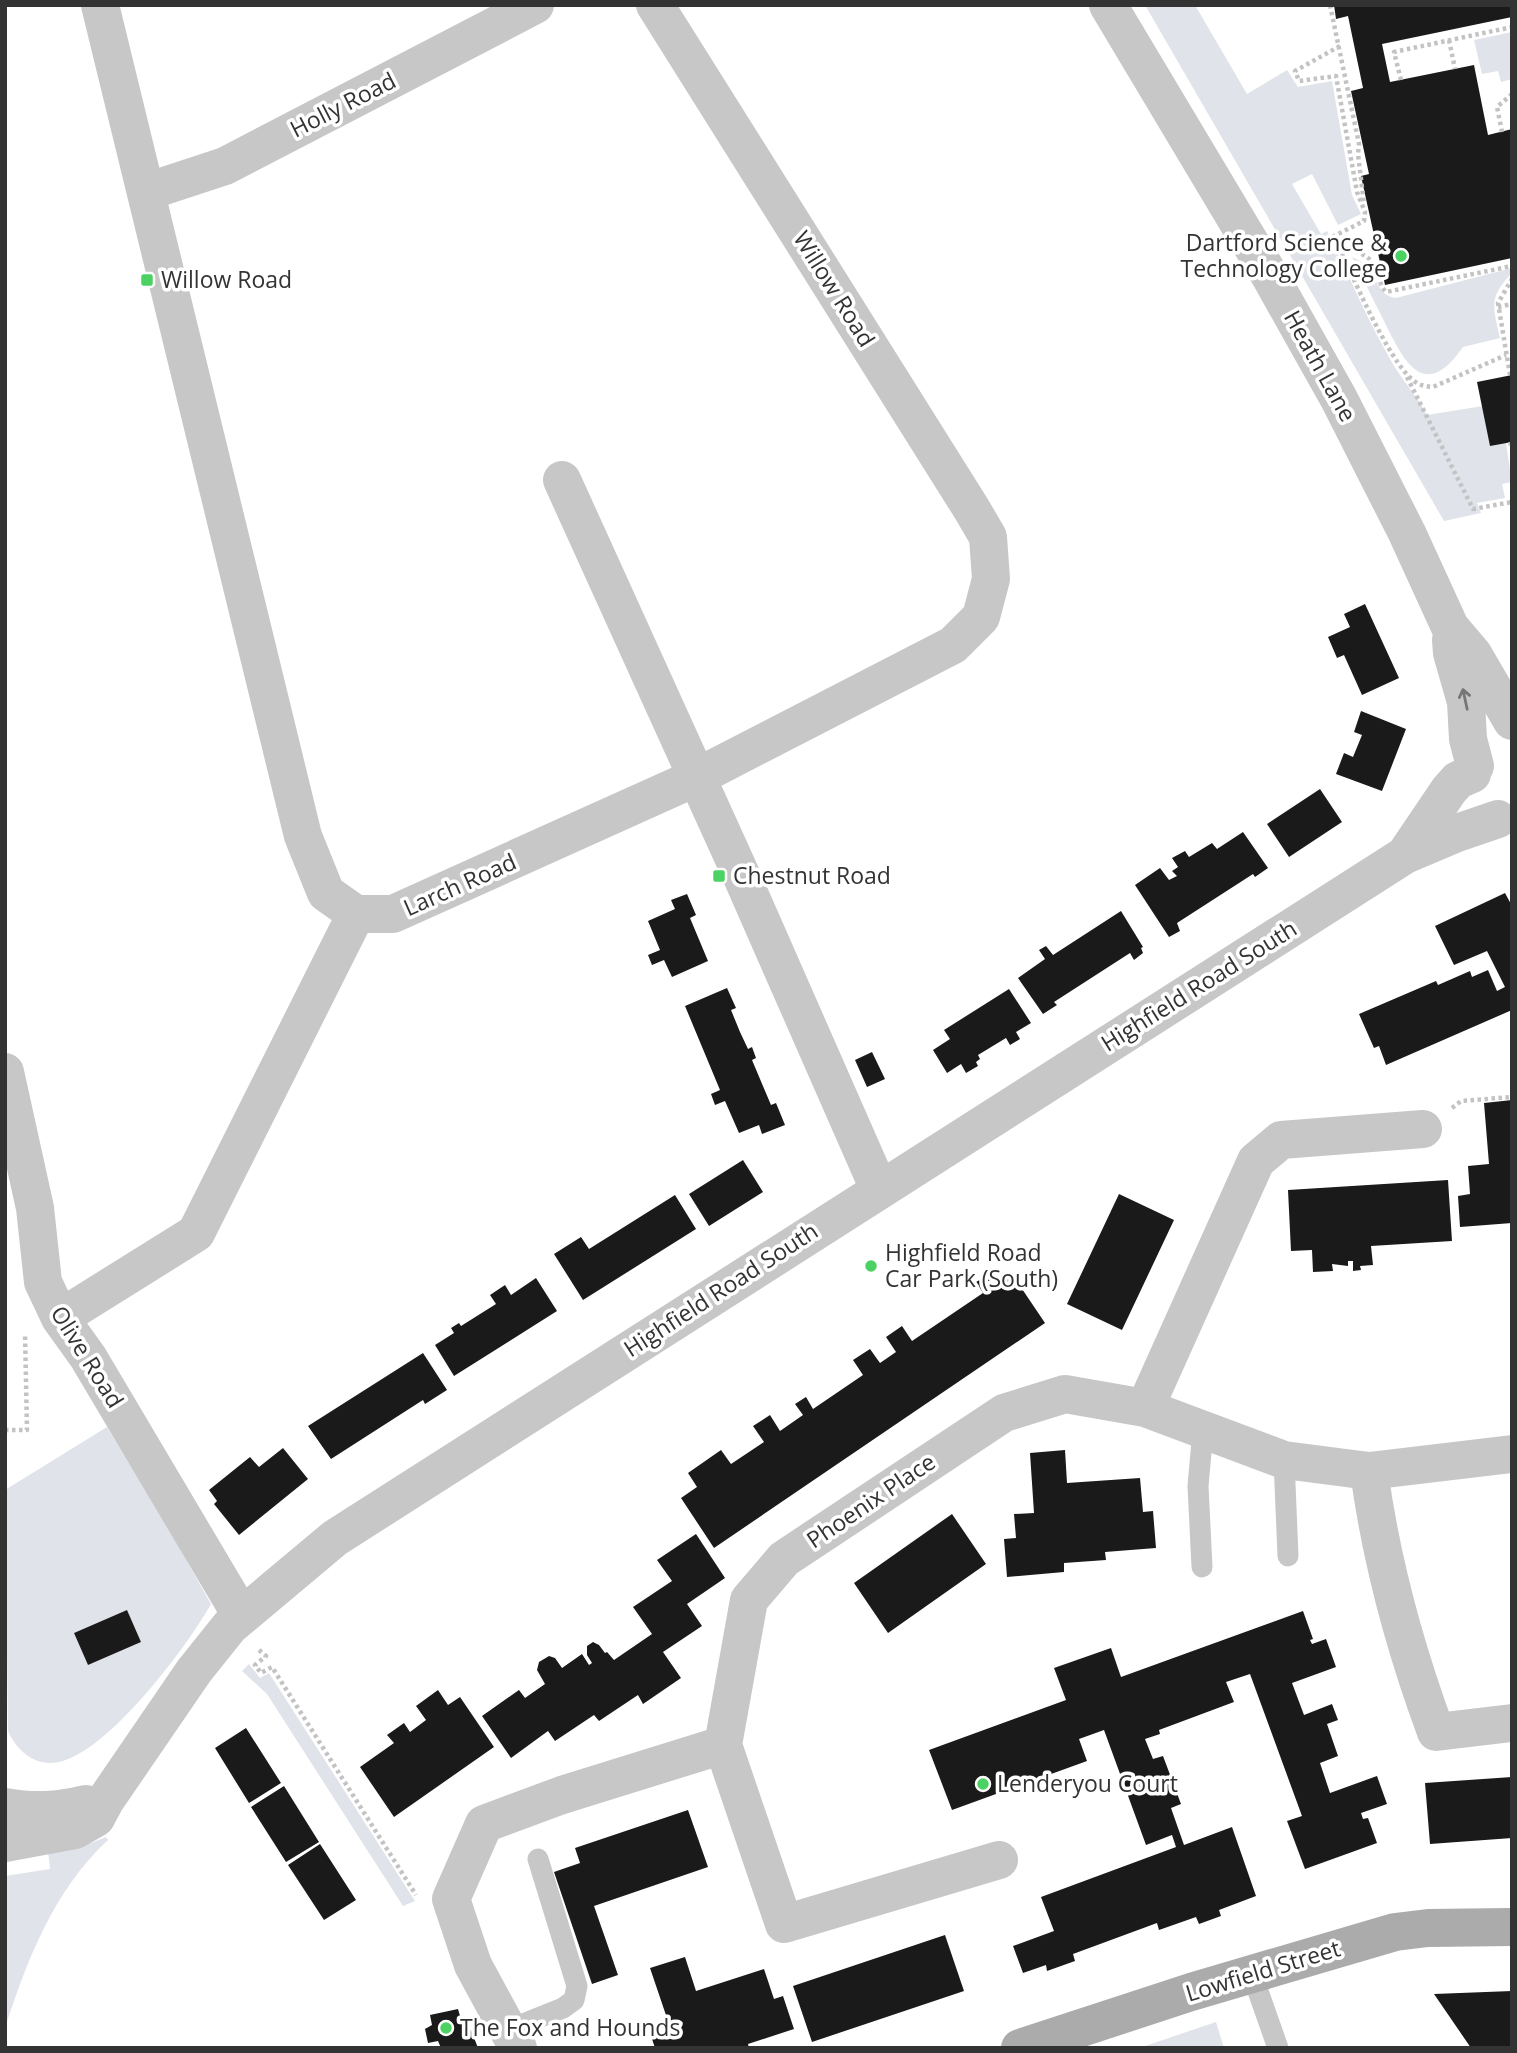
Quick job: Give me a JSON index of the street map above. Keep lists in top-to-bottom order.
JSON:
{
  "streets": {
    "main road": ["Lowfield Street"],
    "street": [
      "Holly Road",
      "Willow Road",
      "Heath Lane",
      "Larch Road",
      "Highfield Road South",
      "Olive Road",
      "Phoenix Place"
    ]
  },
  "crossings": [
    ["Willow Road", "Larch Road"],
    ["Heath Lane", "Highfield Road South"],
    ["Highfield Road South", "Olive Road"]
  ],
  "places": {
    "other": [
      "Dartford Science & Technology College",
      "Highfield Road Car Park (South)",
      "Lenderyou Court",
      "The Fox and Hounds"
    ],
    "transit": ["Willow Road", "Chestnut Road"]
  }
}
